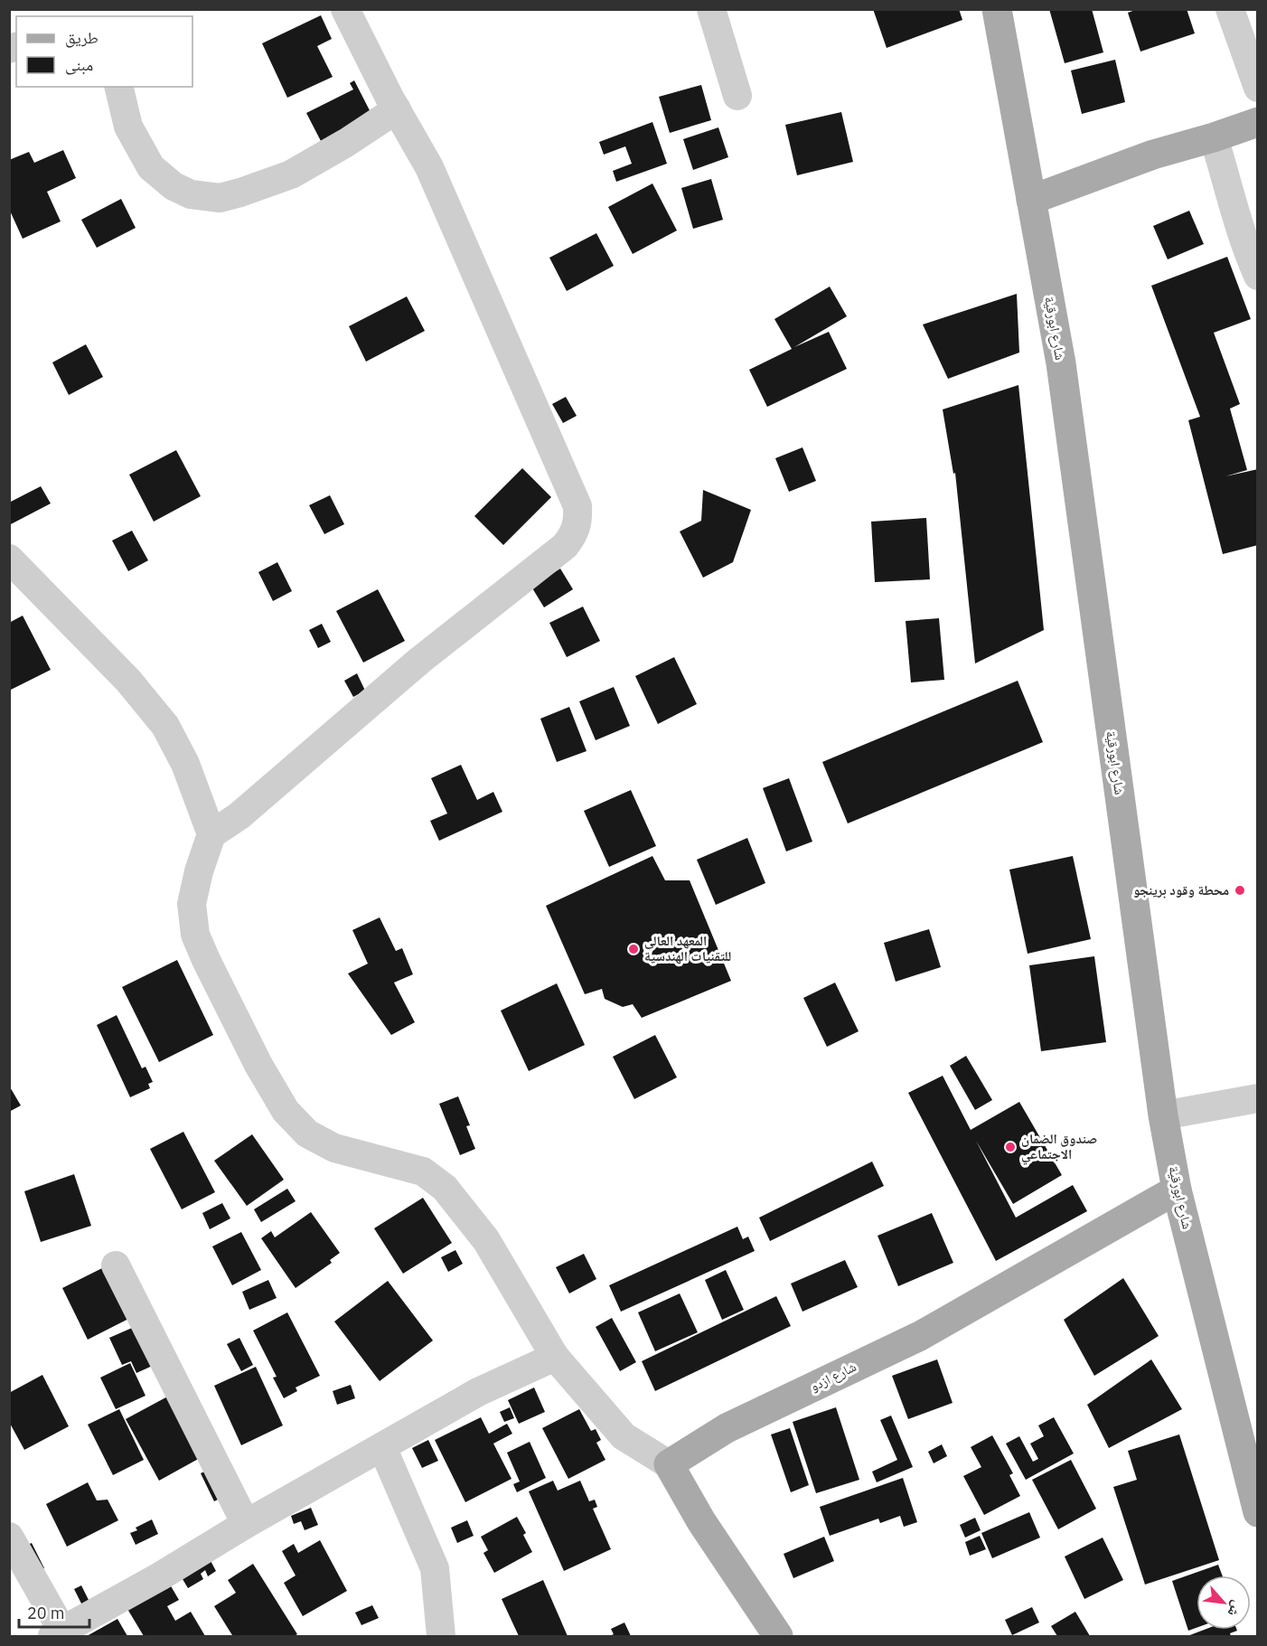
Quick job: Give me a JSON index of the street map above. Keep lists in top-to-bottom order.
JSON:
{
  "streets": {
    "main road": ["شارع ابورقية", "شارع ازدو"]
  },
  "crossings": [
    ["شارع ابورقية", "شارع ازدو"]
  ],
  "places": ["محطة وقود برينجو", "المعهد العالي للتقنيات الهندسية", "صندوق الضمان الاجتماعي"],
  "legend": ["طريق", "مبنى"],
  "scale_bar": "20 m",
  "north": "bottom right"
}
